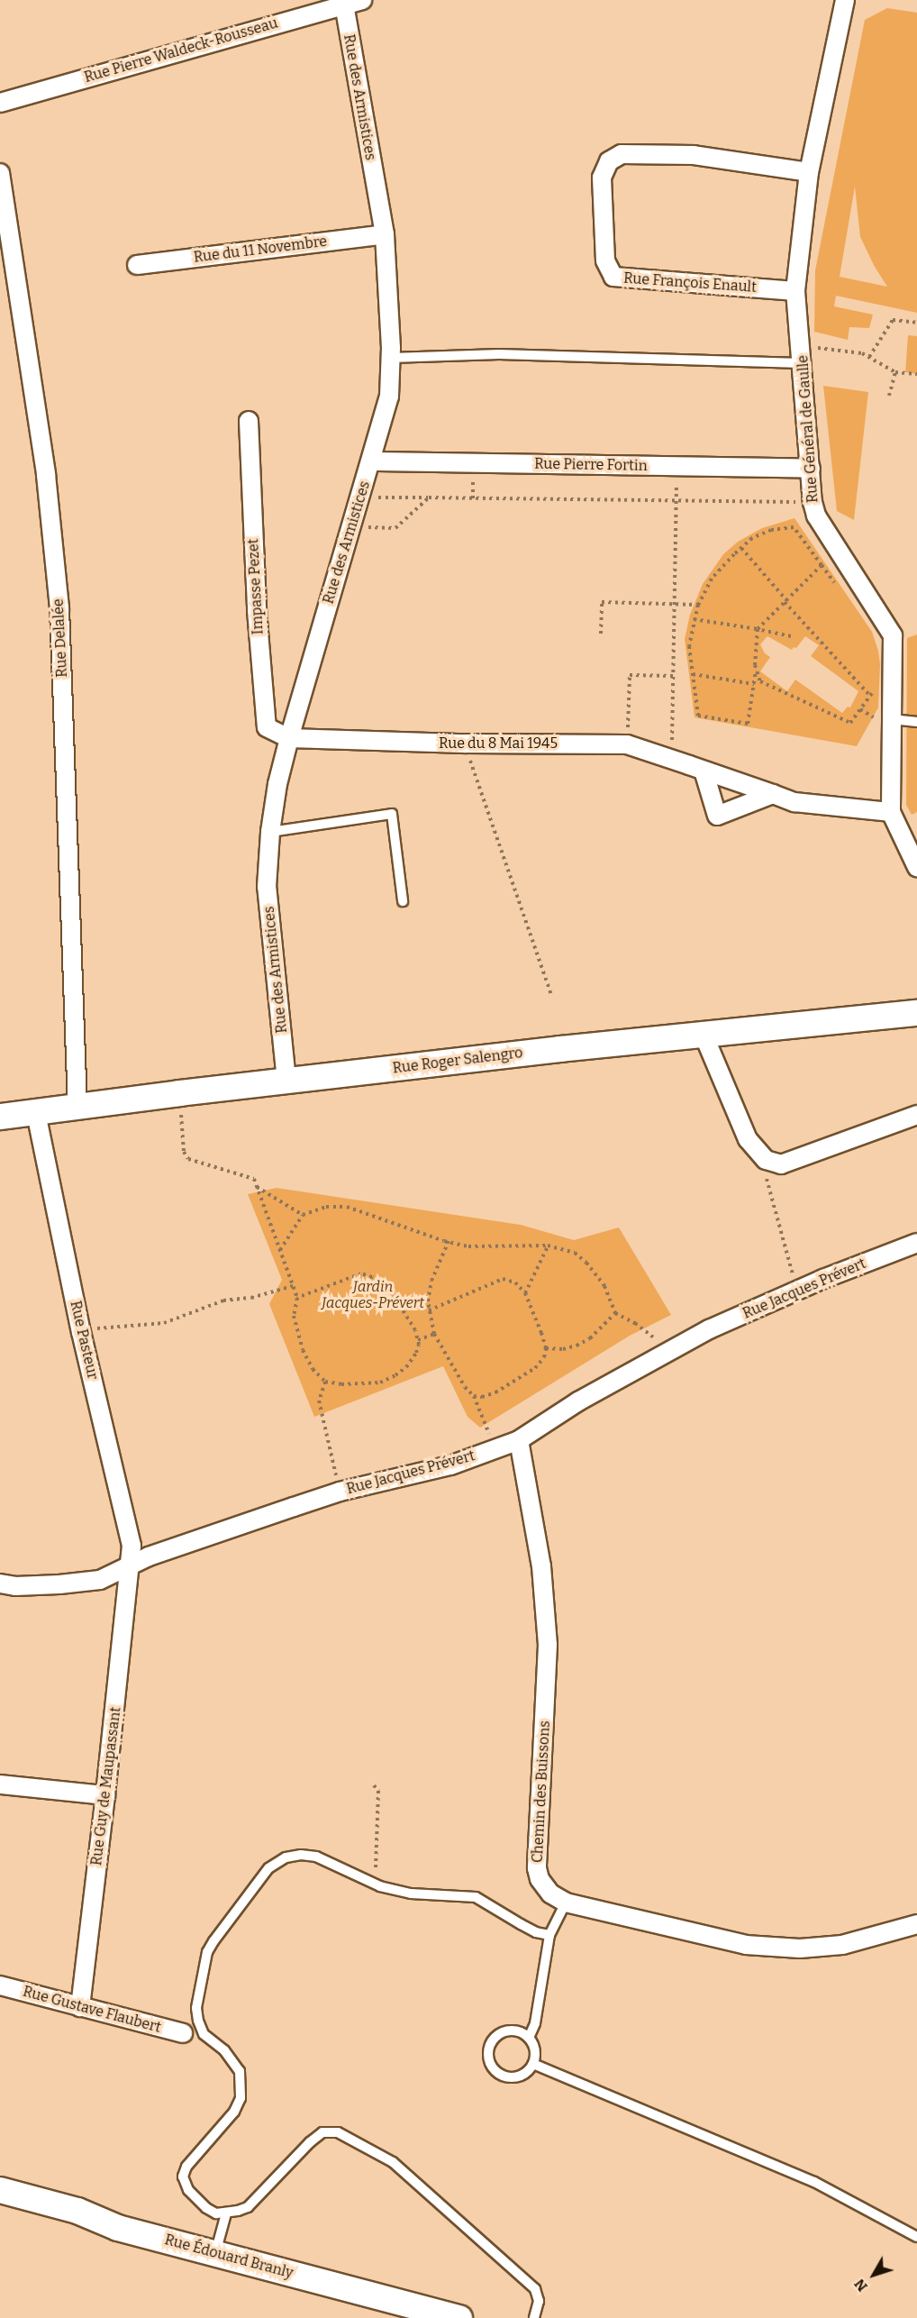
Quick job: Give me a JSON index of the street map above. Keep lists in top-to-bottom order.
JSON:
{
  "streets": {
    "main road": ["Rue Roger Salengro", "Rue Édouard Branly"],
    "street": [
      "Rue Pierre Waldeck-Rousseau",
      "Rue des Armistices",
      "Rue du 11 Novembre",
      "Rue François Enault",
      "Rue Général de Gaulle",
      "Rue Pierre Fortin",
      "Impasse Pezet",
      "Rue Delalée",
      "Rue du 8 Mai 1945",
      "Rue Jacques Prévert",
      "Rue Pasteur",
      "Rue Guy de Maupassant",
      "Chemin des Buissons",
      "Rue Gustave Flaubert"
    ]
  },
  "crossings": [
    ["Rue Pierre Waldeck-Rousseau", "Rue des Armistices"],
    ["Rue des Armistices", "Rue du 11 Novembre"],
    ["Rue des Armistices", "Rue Pierre Fortin"],
    ["Rue des Armistices", "Impasse Pezet"],
    ["Rue des Armistices", "Rue du 8 Mai 1945"],
    ["Rue des Armistices", "Rue Roger Salengro"],
    ["Rue François Enault", "Rue Général de Gaulle"],
    ["Rue Général de Gaulle", "Rue Pierre Fortin"],
    ["Rue Général de Gaulle", "Rue du 8 Mai 1945"],
    ["Impasse Pezet", "Rue du 8 Mai 1945"],
    ["Rue Delalée", "Rue Roger Salengro"],
    ["Rue Roger Salengro", "Rue Pasteur"],
    ["Rue Jacques Prévert", "Rue Pasteur"],
    ["Rue Jacques Prévert", "Rue Guy de Maupassant"],
    ["Rue Jacques Prévert", "Chemin des Buissons"],
    ["Rue Pasteur", "Rue Guy de Maupassant"],
    ["Rue Guy de Maupassant", "Rue Gustave Flaubert"]
  ],
  "parks": ["Jardin Jacques-Prévert"],
  "north": "bottom left"
}
